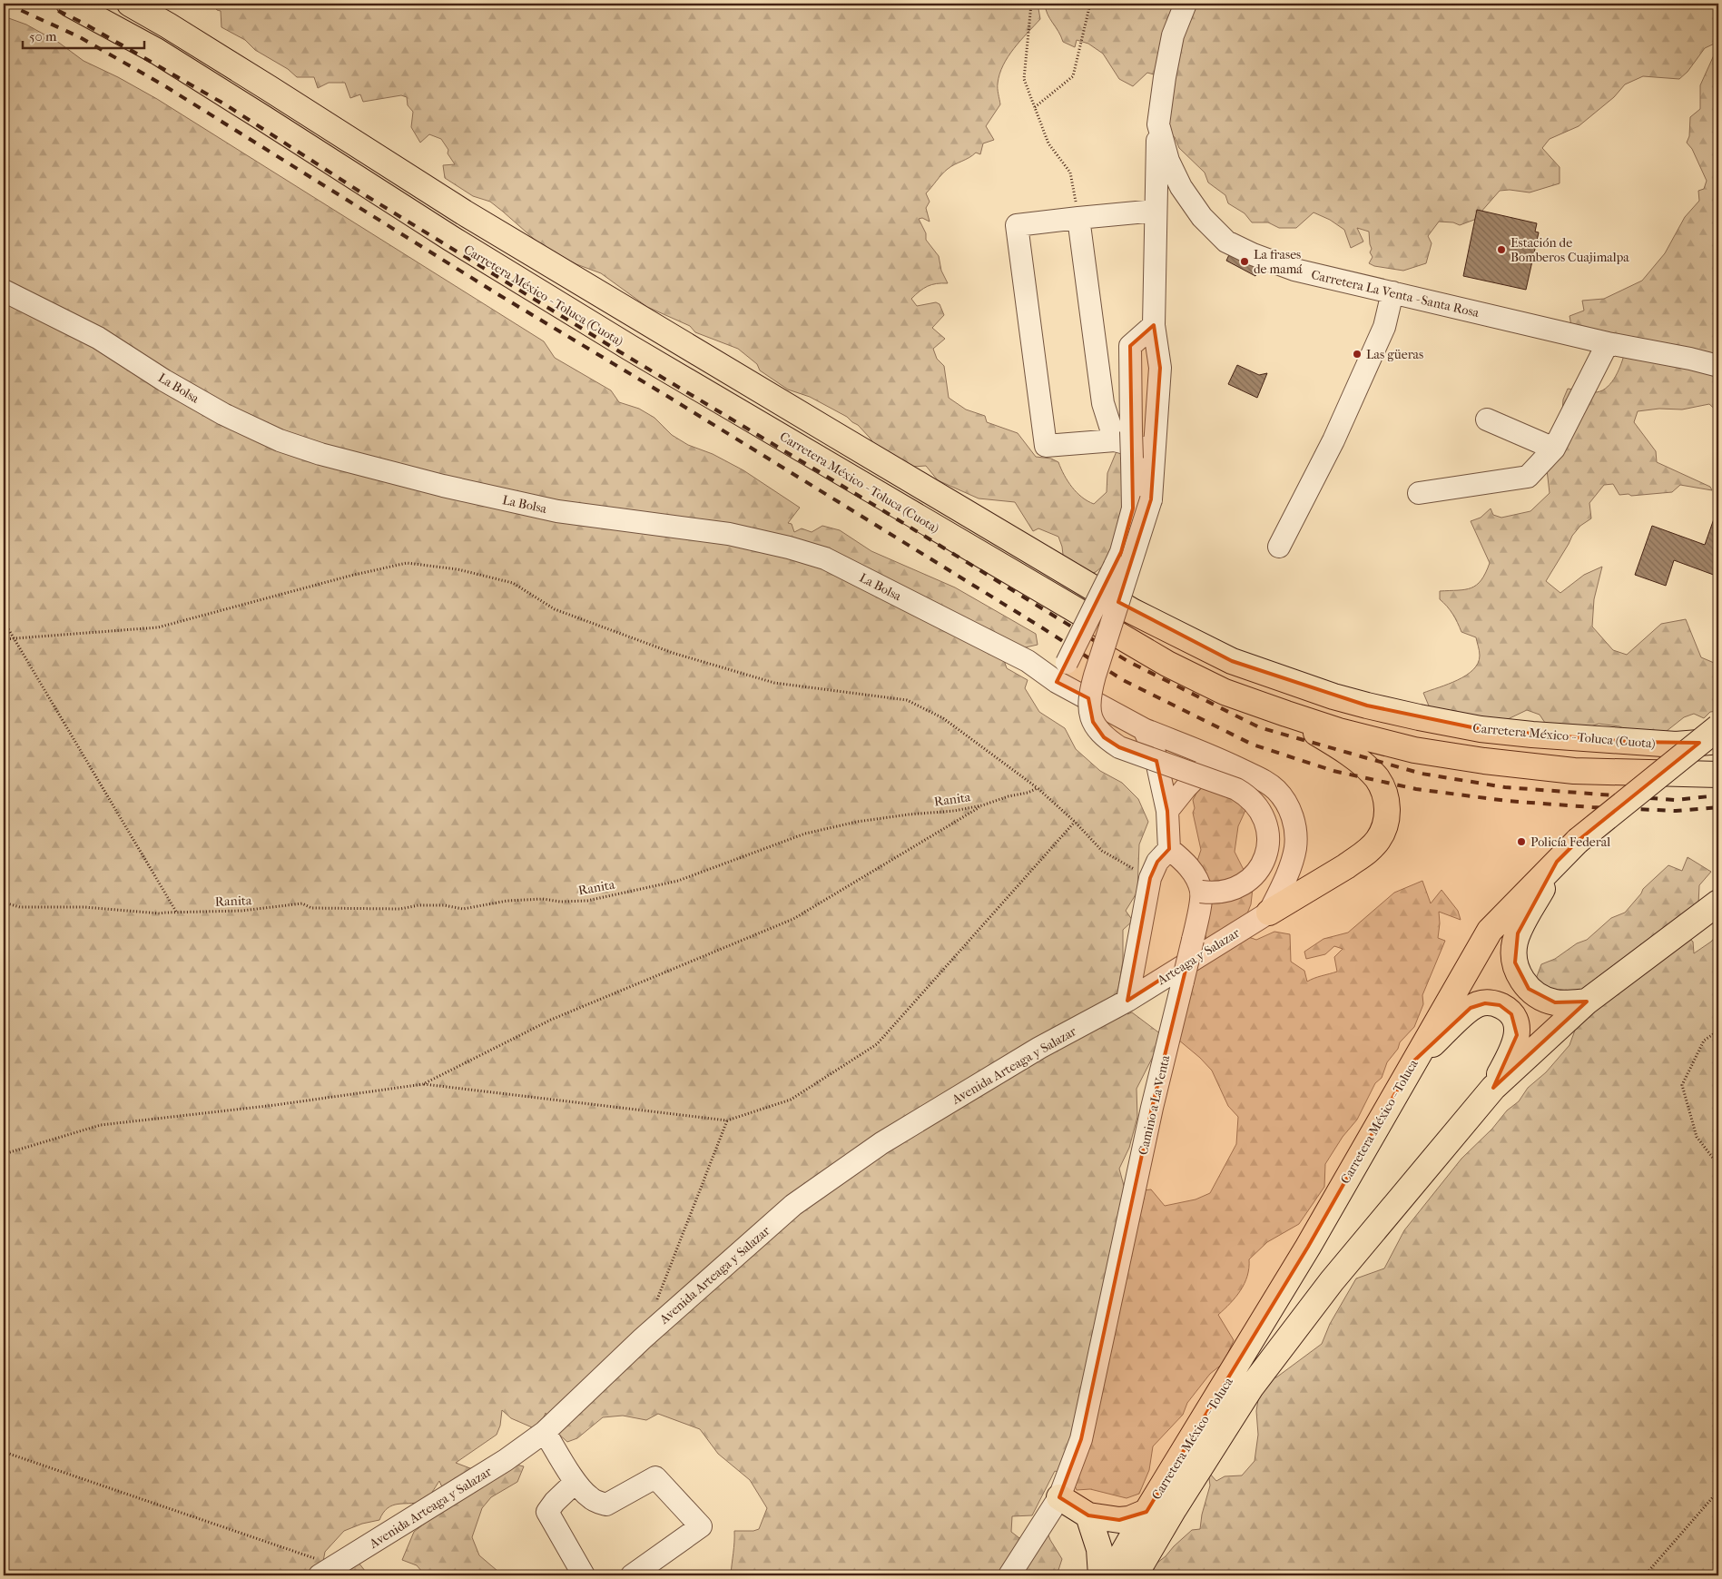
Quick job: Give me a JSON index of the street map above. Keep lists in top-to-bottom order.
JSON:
{
  "streets": {
    "main road": ["Carretera México - Toluca (Cuota)", "Carretera México - Toluca"],
    "street": [
      "Carretera La Venta - Santa Rosa",
      "La Bolsa",
      "Arteaga y Salazar",
      "Avenida Arteaga y Salazar",
      "Camino a La Venta"
    ],
    "path": ["Ranita"]
  },
  "crossings": [
    ["Arteaga y Salazar", "Avenida Arteaga y Salazar"]
  ],
  "places": [
    "Estación de Bomberos Cuajimalpa",
    "La frases de mamá",
    "Las güeras",
    "Policía Federal"
  ],
  "scale_bar": "50 m"
}
